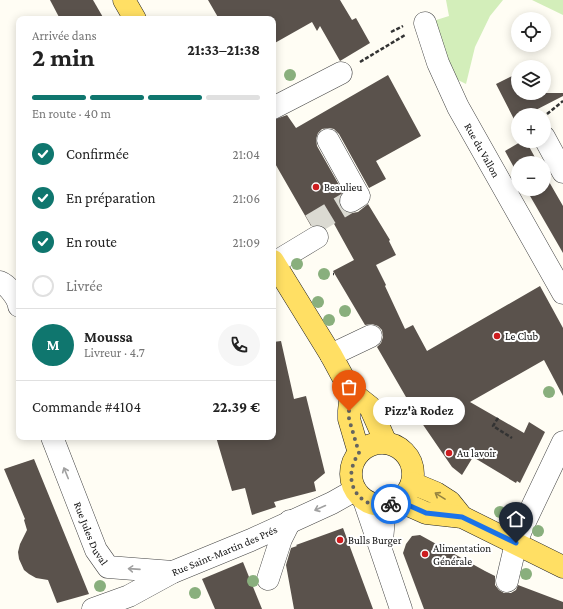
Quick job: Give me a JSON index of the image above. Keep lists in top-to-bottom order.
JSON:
{
  "streets": {
    "street": ["Rue du Vallon", "Rue Jules Duval", "Rue Saint-Martin des Prés"]
  },
  "crossings": [
    ["Rue Jules Duval", "Rue Saint-Martin des Prés"]
  ],
  "one_way": ["Rue Jules Duval"],
  "places": [
    "Beaulieu",
    "Le Club",
    "Pizz'à Rodez",
    "Au lavoir",
    "Bulls Burger",
    "Alimentation Générale"
  ],
  "page": {
    "map_buttons": ["+", "−"],
    "heading": ["2 min", "Arrivée dans", "21:33–21:38"],
    "panel": [
      "Moussa",
      "Livreur · 4.7",
      "Commande #4104",
      "22.39 €"
    ],
    "bar": "En route · 40 m",
    "list": [
      ["Confirmée", "21:04"],
      ["En préparation", "21:06"],
      ["En route", "21:09"],
      "Livrée"
    ],
    "round": "M",
    "bubble": "Pizz'à Rodez"
  }
}
